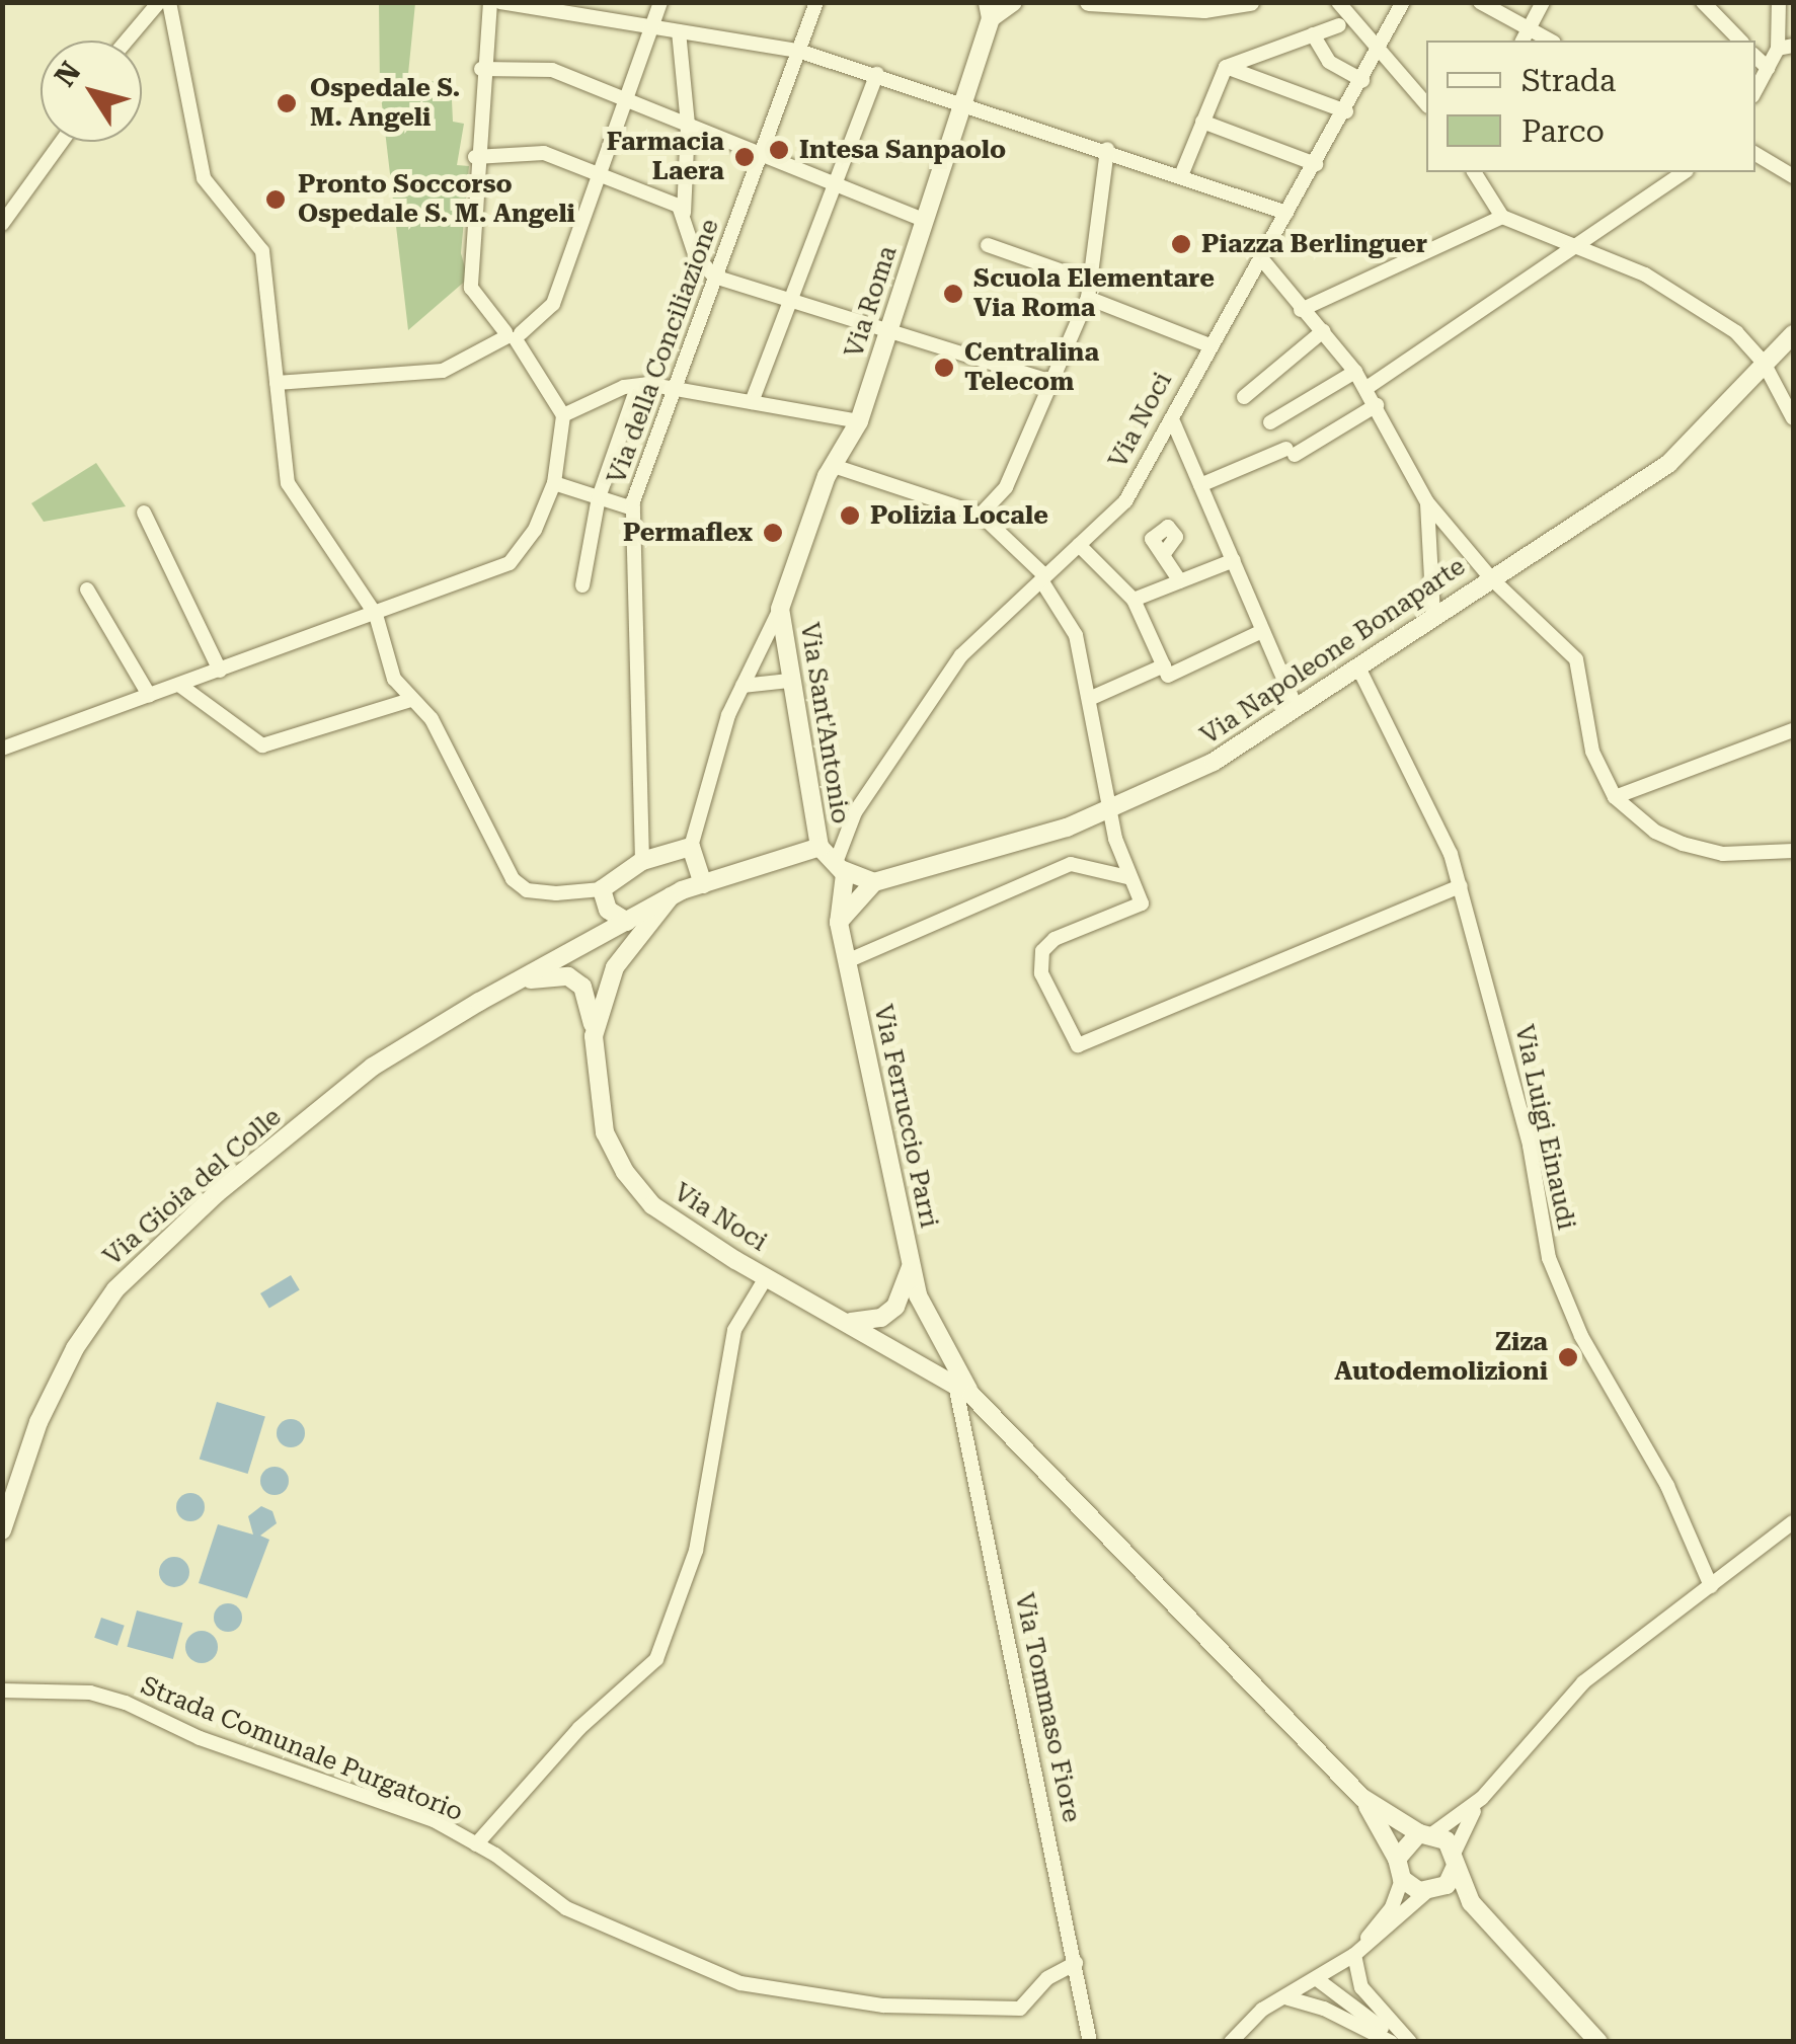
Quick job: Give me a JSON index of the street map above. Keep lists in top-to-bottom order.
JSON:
{
  "streets": {
    "main road": [
      "Via Roma",
      "Via Noci",
      "Via Napoleone Bonaparte",
      "Via Sant'Antonio",
      "Via Ferruccio Parri",
      "Via Gioia del Colle"
    ],
    "street": [
      "Via della Conciliazione",
      "Via Luigi Einaudi",
      "Via Tommaso Fiore",
      "Strada Comunale Purgatorio"
    ]
  },
  "crossings": [
    ["Via Roma", "Via Sant'Antonio"],
    ["Via Noci", "Via Sant'Antonio"],
    ["Via Noci", "Via Ferruccio Parri"],
    ["Via Noci", "Via Tommaso Fiore"],
    ["Via Napoleone Bonaparte", "Via Luigi Einaudi"],
    ["Via Ferruccio Parri", "Via Tommaso Fiore"],
    ["Via Tommaso Fiore", "Strada Comunale Purgatorio"]
  ],
  "places": [
    "Ospedale S. M. Angeli",
    "Intesa Sanpaolo",
    "Farmacia Laera",
    "Pronto Soccorso Ospedale S. M. Angeli",
    "Piazza Berlinguer",
    "Scuola Elementare Via Roma",
    "Centralina Telecom",
    "Polizia Locale",
    "Permaflex",
    "Ziza Autodemolizioni"
  ],
  "legend": ["Strada", "Parco"],
  "north": "top left"
}
